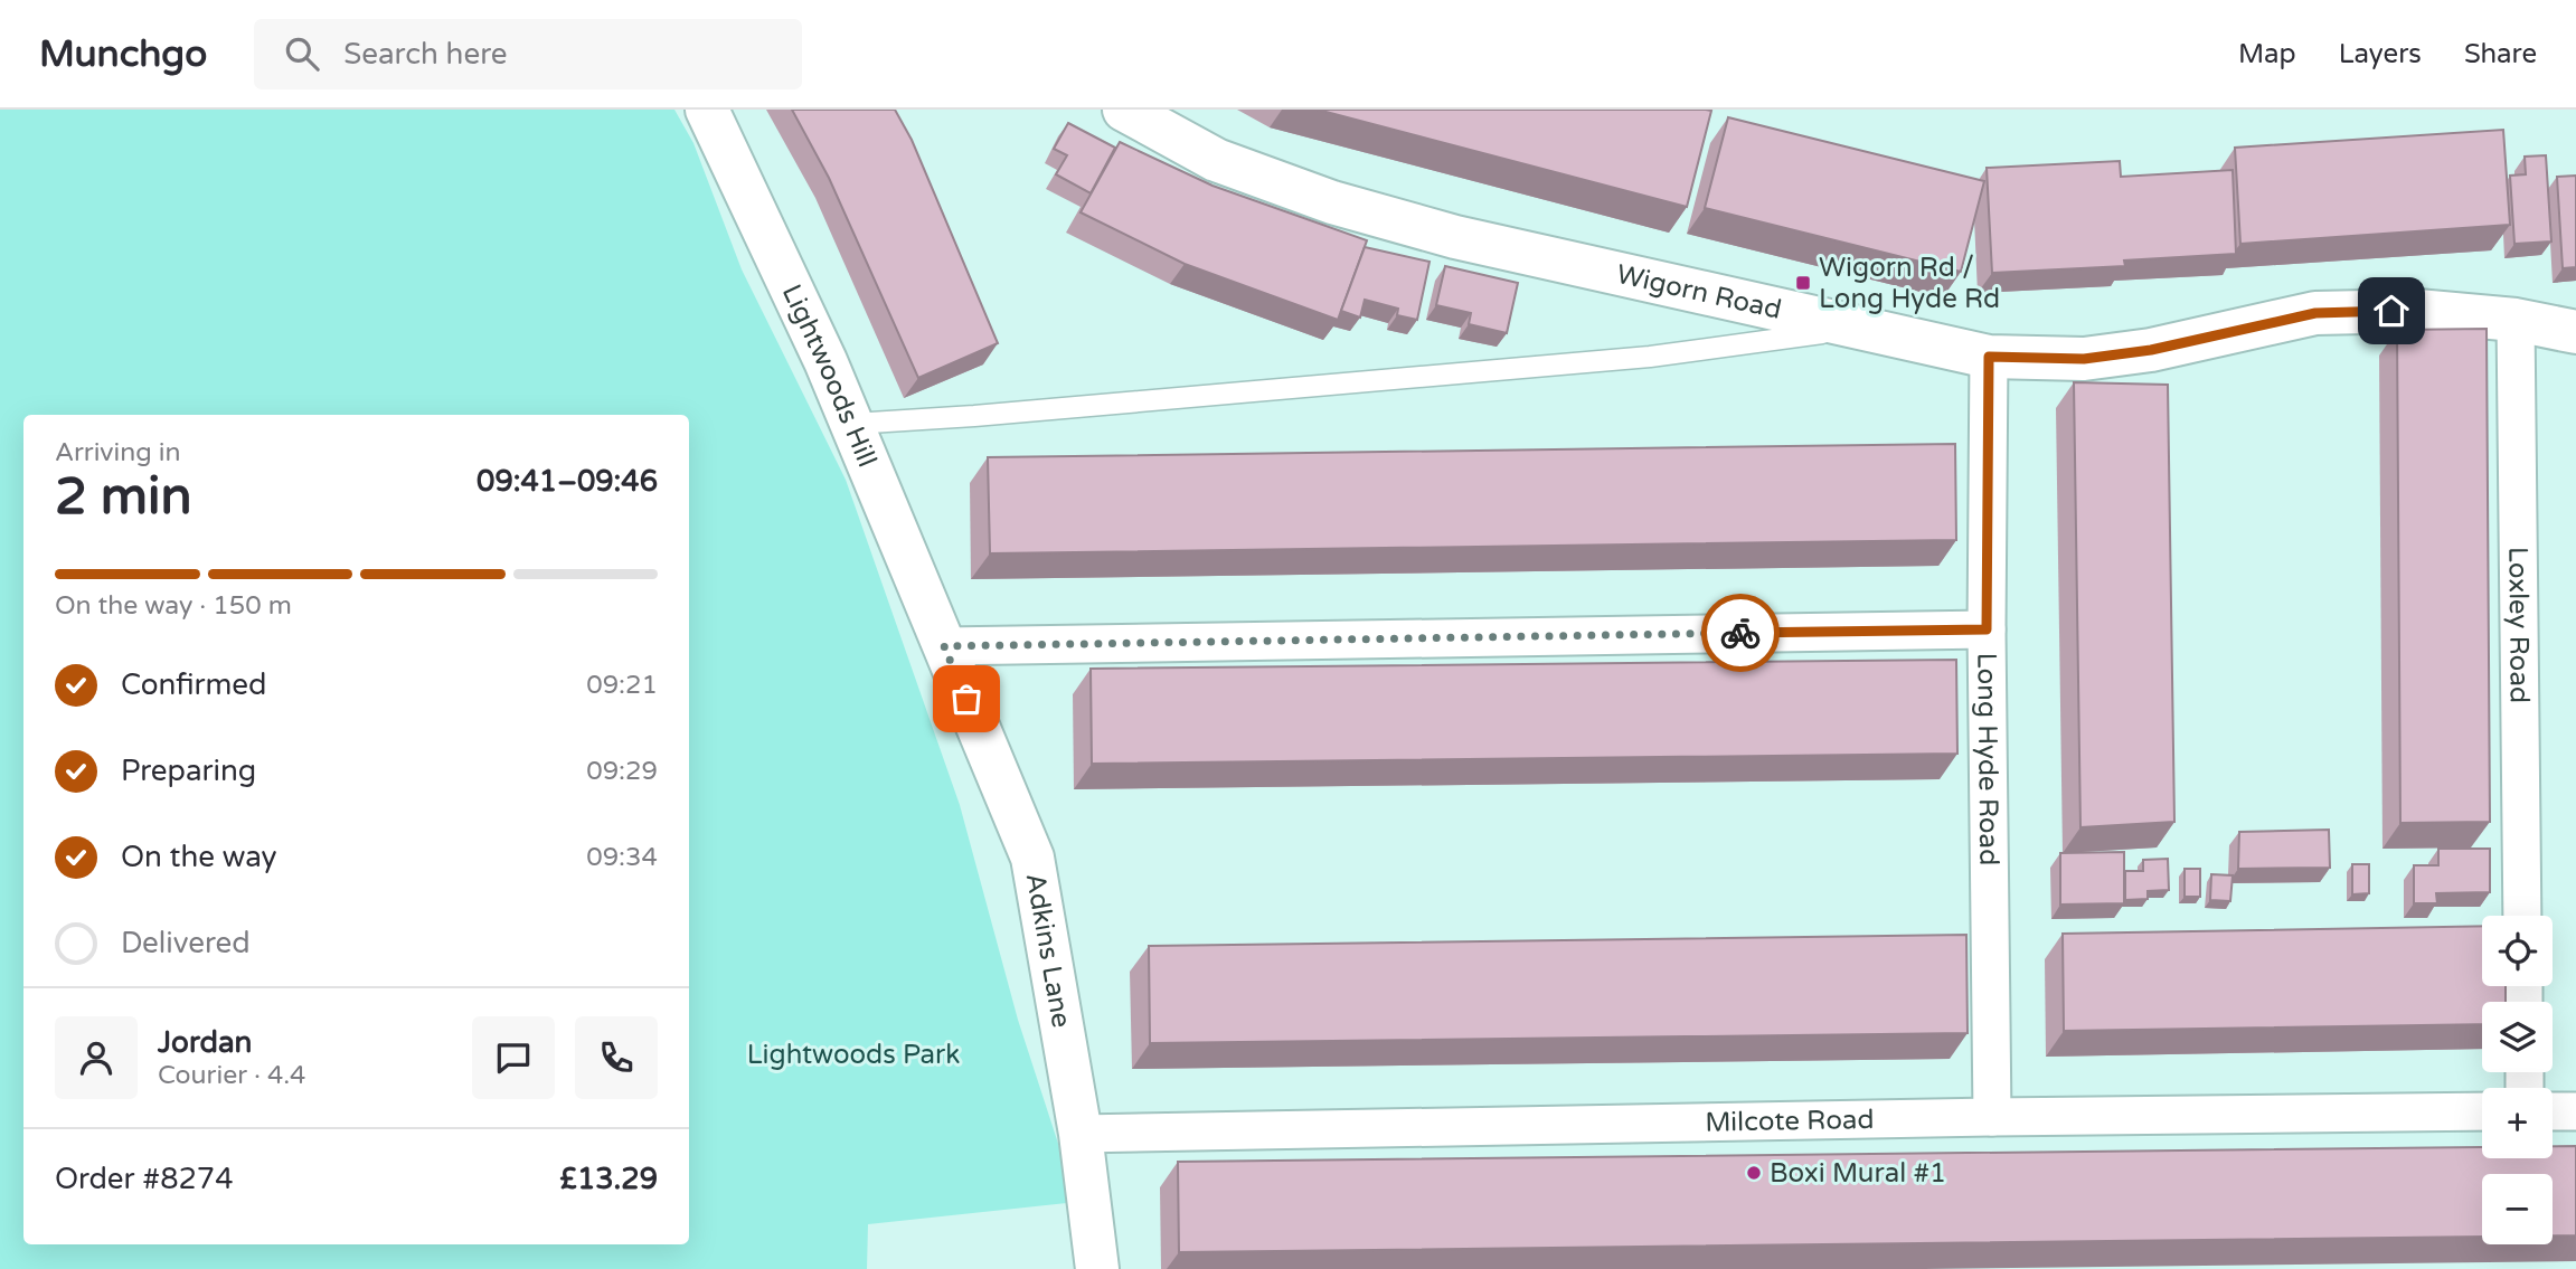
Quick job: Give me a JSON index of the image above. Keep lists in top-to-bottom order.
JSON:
{
  "streets": {
    "street": [
      "Wigorn Road",
      "Lightwoods Hill",
      "Loxley Road",
      "Long Hyde Road",
      "Adkins Lane",
      "Milcote Road"
    ]
  },
  "crossings": [
    ["Wigorn Road", "Loxley Road"],
    ["Wigorn Road", "Long Hyde Road"],
    ["Lightwoods Hill", "Adkins Lane"],
    ["Long Hyde Road", "Milcote Road"],
    ["Adkins Lane", "Milcote Road"]
  ],
  "parks": ["Lightwoods Park"],
  "places": {
    "transit": ["Wigorn Rd / Long Hyde Rd"],
    "other": ["Boxi Mural #1"]
  },
  "page": {
    "header": "Munchgo",
    "search": "Search here",
    "nav": ["Map", "Layers", "Share"],
    "heading": ["2 min", "Arriving in", "09:41–09:46"],
    "panel": [
      "Jordan",
      "Courier · 4.4",
      "Order #8274",
      "£13.29"
    ],
    "bar": "On the way · 150 m",
    "list": [
      ["Confirmed", "09:21"],
      ["Preparing", "09:29"],
      ["On the way", "09:34"],
      "Delivered"
    ],
    "map_buttons": ["+", "−"]
  }
}
